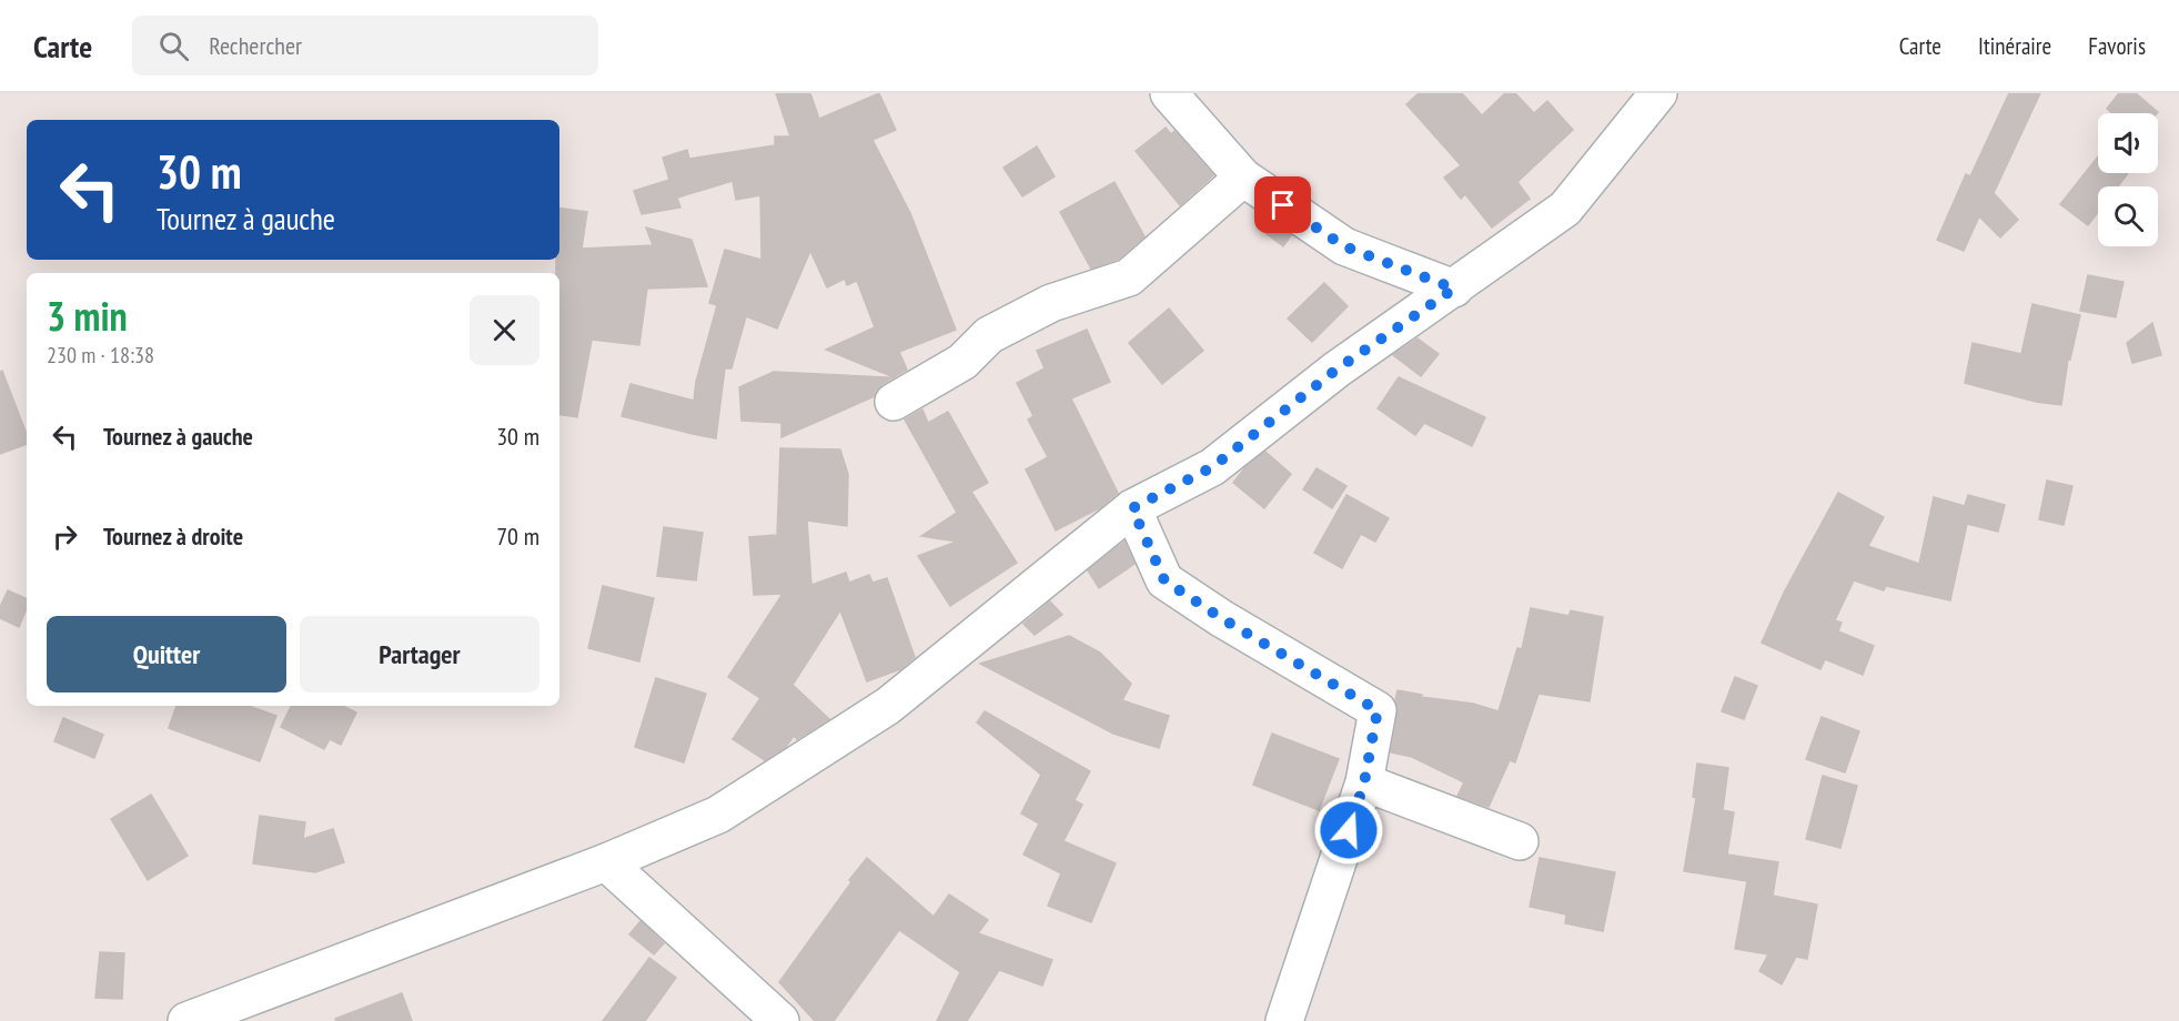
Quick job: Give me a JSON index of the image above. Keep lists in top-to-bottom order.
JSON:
{
  "page": {
    "header": "Carte",
    "search": "Rechercher",
    "nav": ["Carte", "Itinéraire", "Favoris"],
    "turn": ["30 m", "Tournez à gauche"],
    "heading": ["3 min", "230 m · 18:38"],
    "list": [
      {
        "name": "Tournez à gauche",
        "value": "30 m"
      },
      {
        "name": "Tournez à droite",
        "value": "70 m"
      }
    ],
    "buttons": ["Quitter", "Partager"]
  }
}
